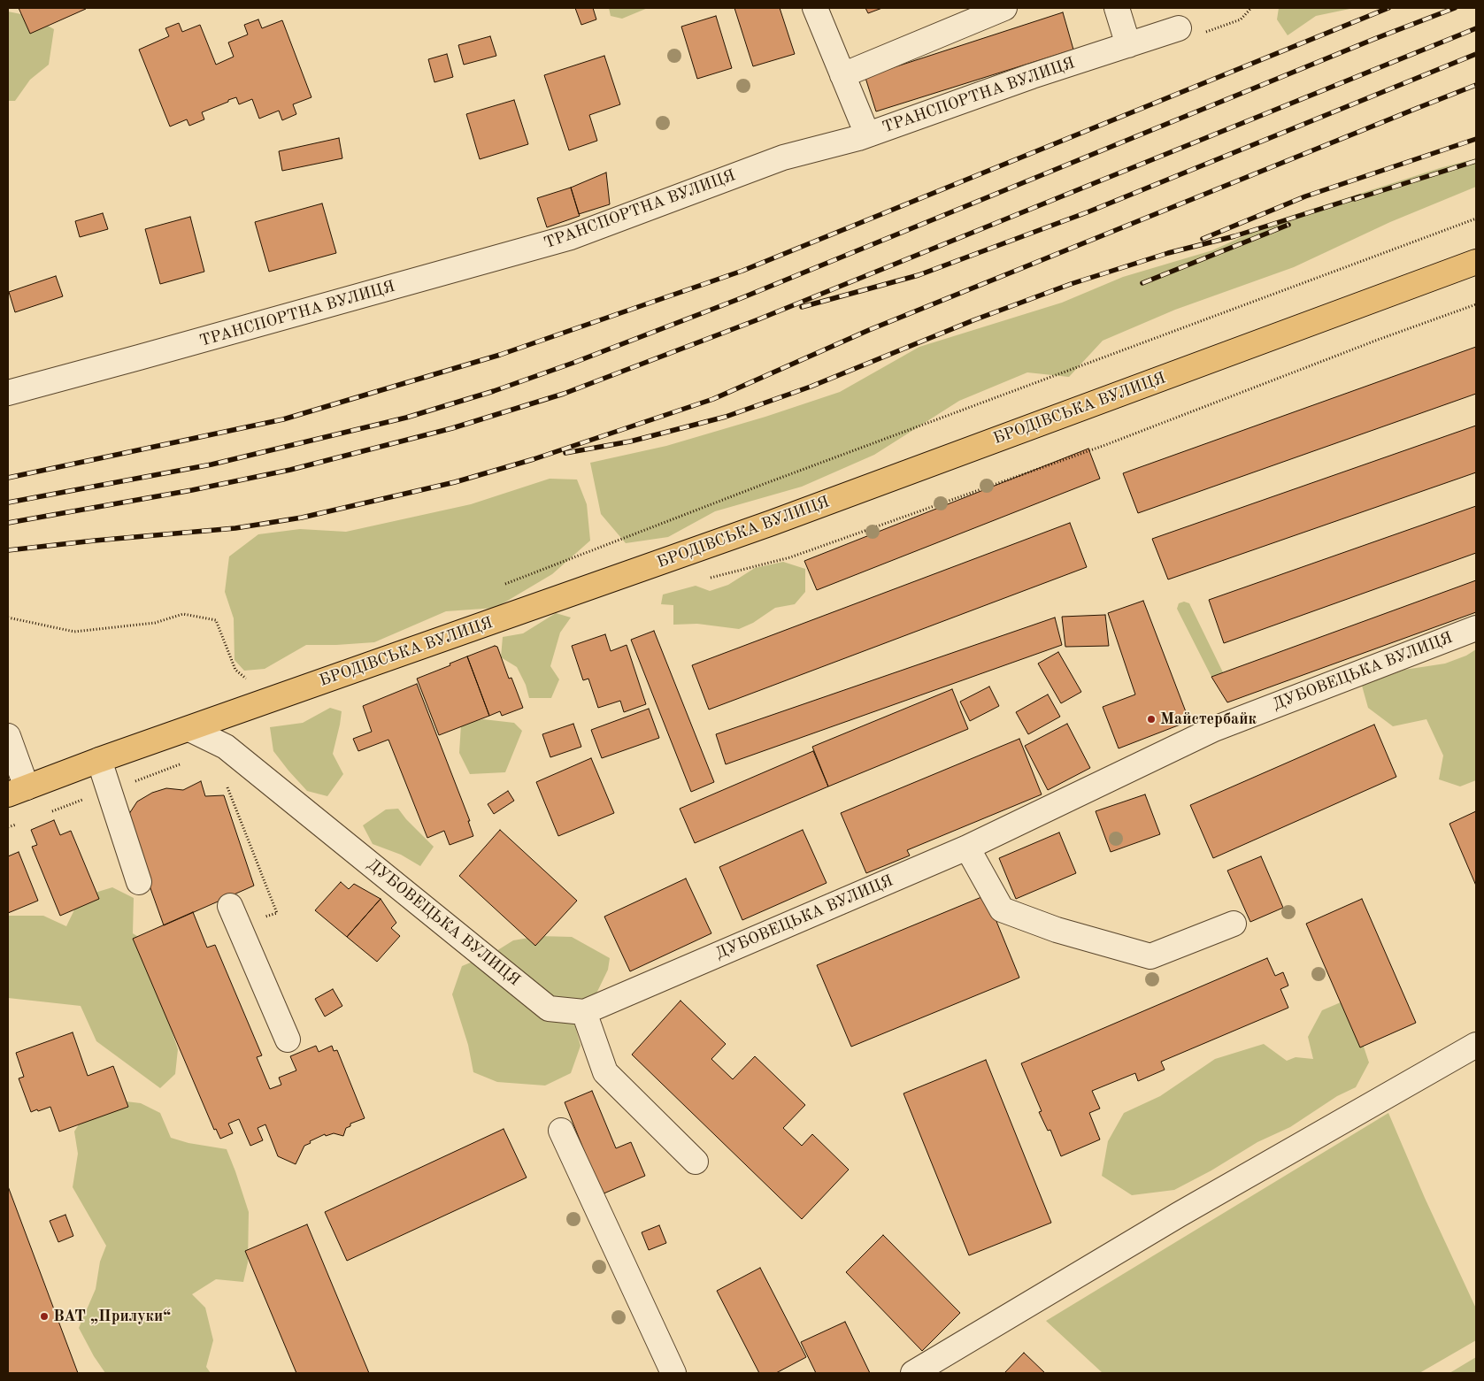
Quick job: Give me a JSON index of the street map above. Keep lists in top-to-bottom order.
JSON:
{
  "streets": {
    "main road": ["БРОДІВСЬКА ВУЛИЦЯ"],
    "street": ["ТРАНСПОРТНА ВУЛИЦЯ", "ДУБОВЕЦЬКА ВУЛИЦЯ"]
  },
  "crossings": [
    ["БРОДІВСЬКА ВУЛИЦЯ", "ДУБОВЕЦЬКА ВУЛИЦЯ"]
  ],
  "places": ["Майстербайк", "ВАТ „Прилуки“"]
}
